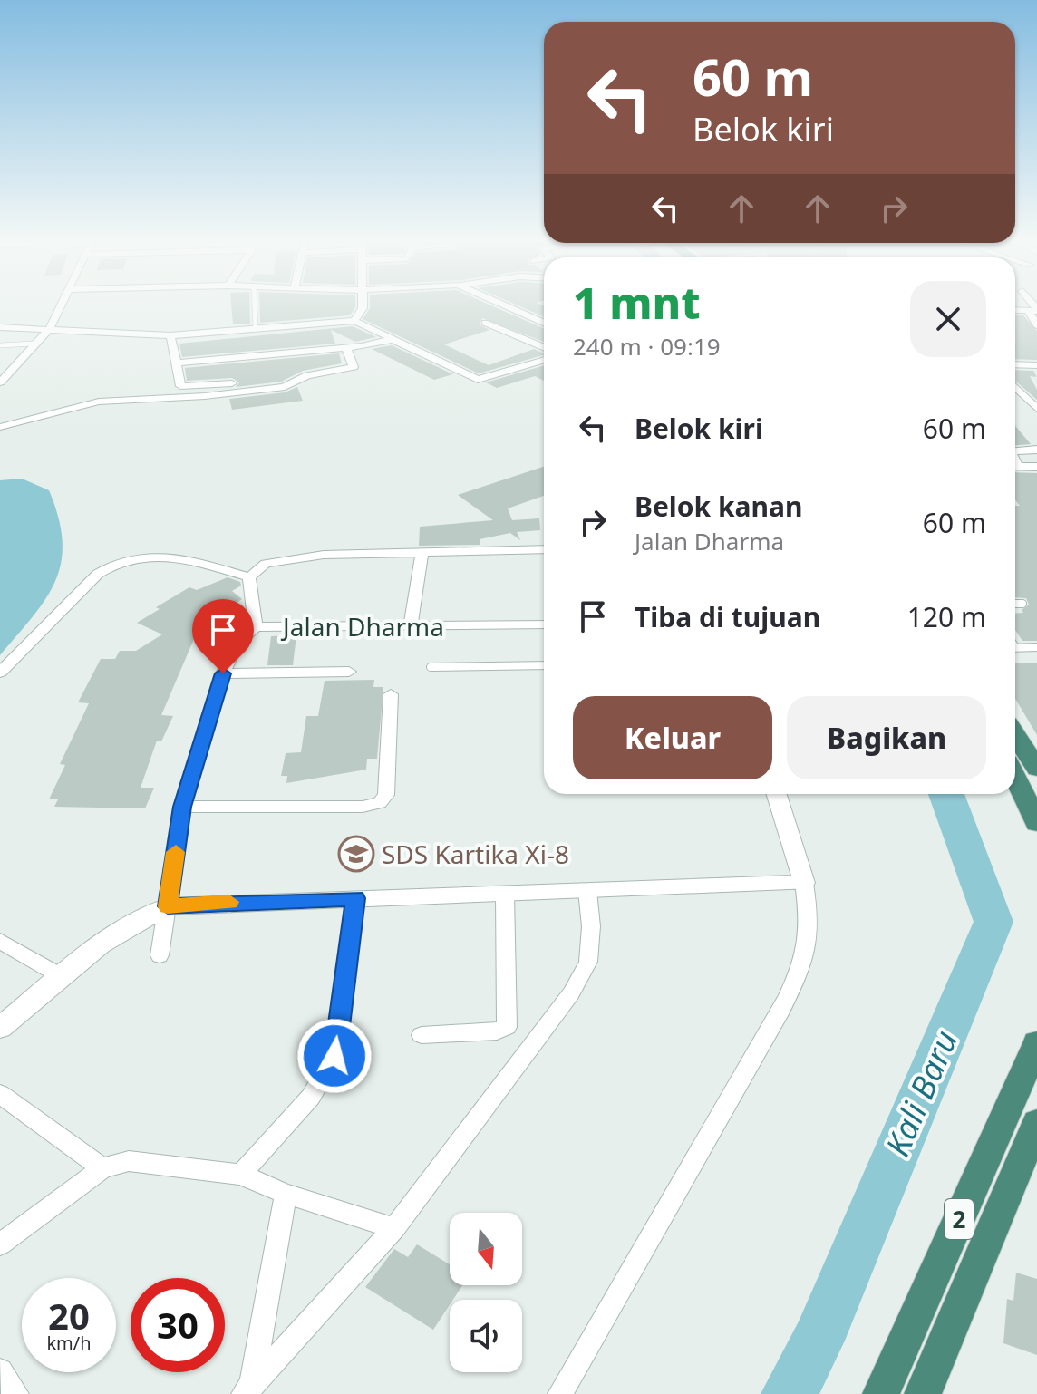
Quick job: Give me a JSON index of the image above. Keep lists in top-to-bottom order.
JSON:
{
  "streets": {
    "highway": ["2"],
    "street": ["Jalan Dharma"]
  },
  "water": ["Kali Baru"],
  "places": {
    "school or university": ["SDS Kartika Xi-8"]
  },
  "north": "bottom",
  "page": {
    "turn": ["60 m", "Belok kiri"],
    "heading": ["1 mnt", "240 m · 09:19"],
    "list": [
      {
        "name": "Belok kiri",
        "value": "60 m"
      },
      {
        "name": "Belok kanan",
        "note": "Jalan Dharma",
        "value": "60 m"
      },
      {
        "name": "Tiba di tujuan",
        "value": "120 m"
      }
    ],
    "buttons": ["Keluar", "Bagikan"],
    "speed": "20 km/h",
    "limit": "30"
  }
}
